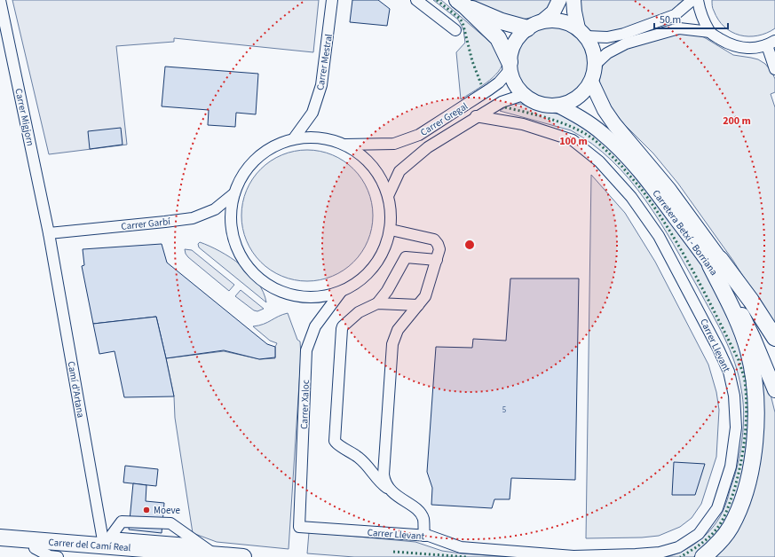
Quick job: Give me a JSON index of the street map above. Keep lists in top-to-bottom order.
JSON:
{
  "streets": {
    "highway": ["Carrer del Camí Real"],
    "main road": ["Carretera Betxí - Borriana"],
    "street": [
      "Carrer Mestral",
      "Carrer Migjorn",
      "Carrer Gregal",
      "Carrer Garbí",
      "Carrer Llevant",
      "Camí d'Artana",
      "Carrer Xaloc"
    ]
  },
  "crossings": [
    ["Carrer Migjorn", "Carrer Garbí"],
    ["Carrer Migjorn", "Camí d'Artana"],
    ["Carrer Gregal", "Carretera Betxí - Borriana"],
    ["Carrer Gregal", "Carrer Llevant"],
    ["Carrer Garbí", "Camí d'Artana"],
    ["Carrer Llevant", "Carrer Xaloc"],
    ["Camí d'Artana", "Carrer del Camí Real"]
  ],
  "places": ["Moeve"],
  "house_numbers": ["5"],
  "scale_bar": "50 m",
  "rings": ["200 m", "100 m"]
}
